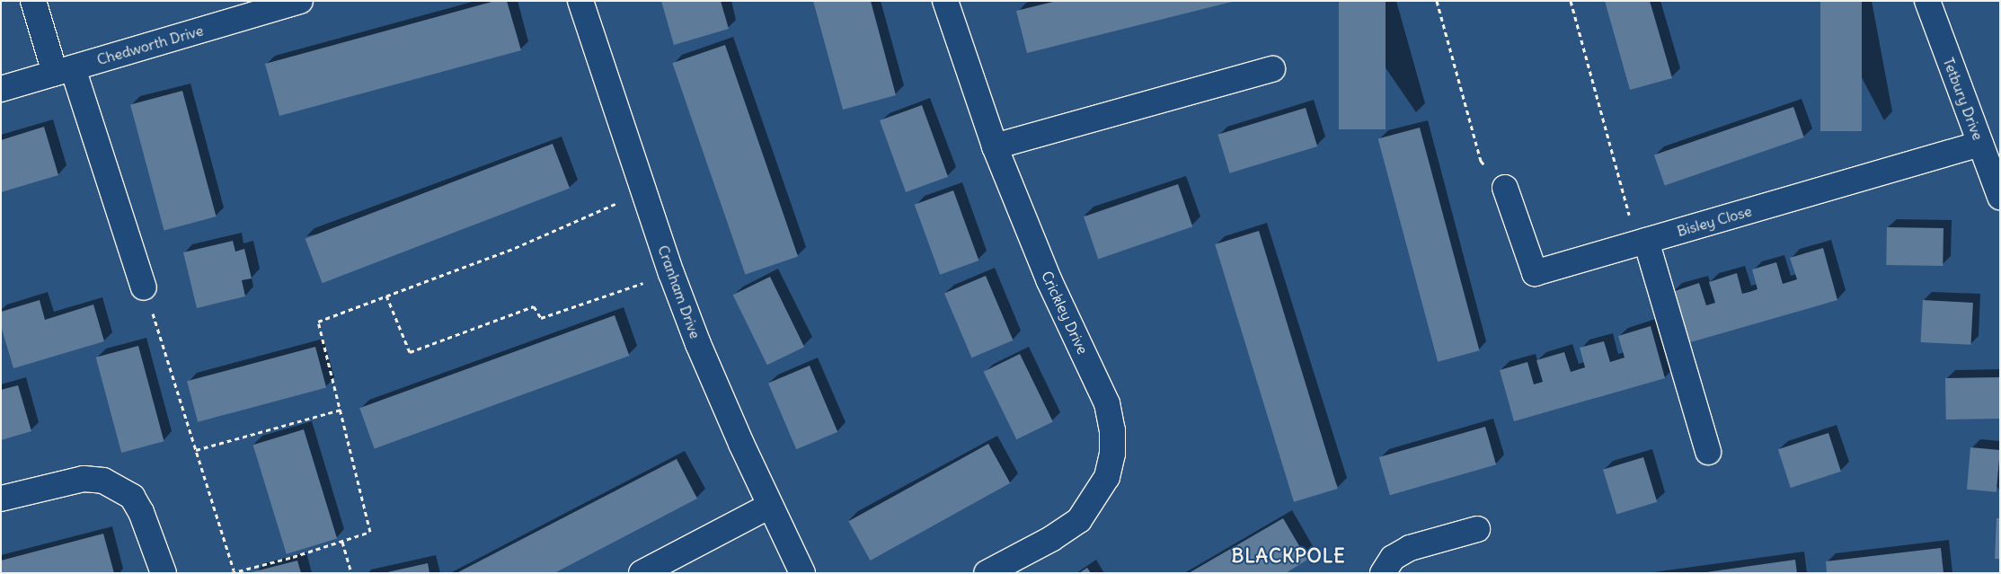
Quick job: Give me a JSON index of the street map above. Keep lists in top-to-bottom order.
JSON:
{
  "streets": {
    "street": [
      "Chedworth Drive",
      "Tetbury Drive",
      "Bisley Close",
      "Cranham Drive",
      "Crickley Drive"
    ]
  },
  "crossings": [
    ["Tetbury Drive", "Bisley Close"]
  ],
  "districts": ["BLACKPOLE"]
}
